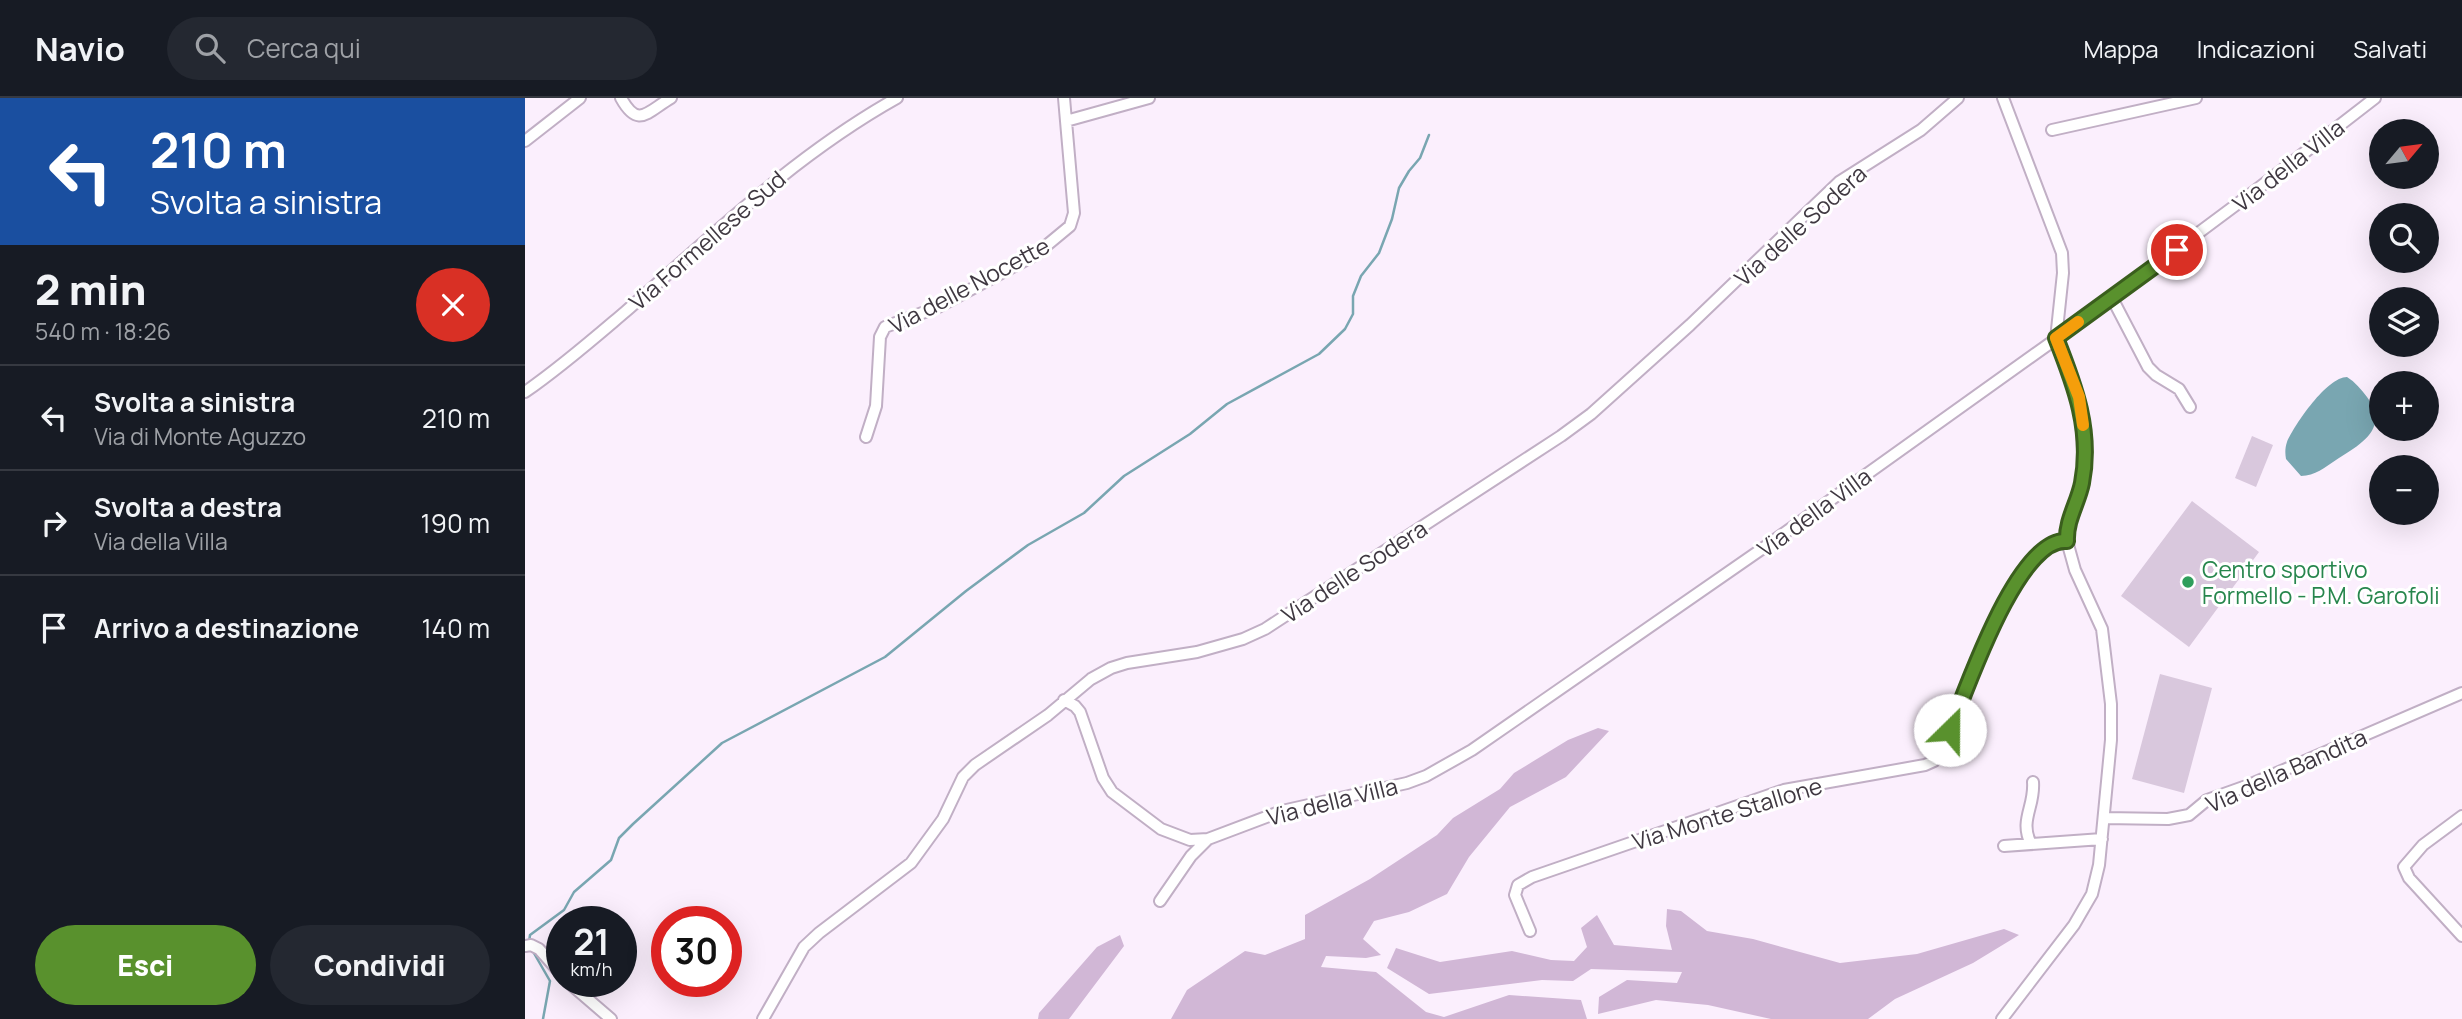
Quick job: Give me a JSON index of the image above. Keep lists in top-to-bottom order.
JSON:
{
  "streets": {
    "street": [
      "Via della Villa",
      "Via delle Sodera",
      "Via Formellese Sud",
      "Via delle Nocette",
      "Via della Bandita",
      "Via Monte Stallone"
    ]
  },
  "crossings": [
    ["Via della Villa", "Via delle Sodera"]
  ],
  "places": ["Centro sportivo Formello - P.M. Garofoli"],
  "north": "top right",
  "page": {
    "header": "Navio",
    "search": "Cerca qui",
    "nav": ["Mappa", "Indicazioni", "Salvati"],
    "turn": ["210 m", "Svolta a sinistra"],
    "map_buttons": ["+", "−"],
    "heading": ["2 min", "540 m · 18:26"],
    "list": [
      {
        "name": "Svolta a sinistra",
        "note": "Via di Monte Aguzzo",
        "value": "210 m"
      },
      {
        "name": "Svolta a destra",
        "note": "Via della Villa",
        "value": "190 m"
      },
      {
        "name": "Arrivo a destinazione",
        "value": "140 m"
      }
    ],
    "speed": "21 km/h",
    "limit": "30",
    "buttons": ["Esci", "Condividi"]
  }
}
